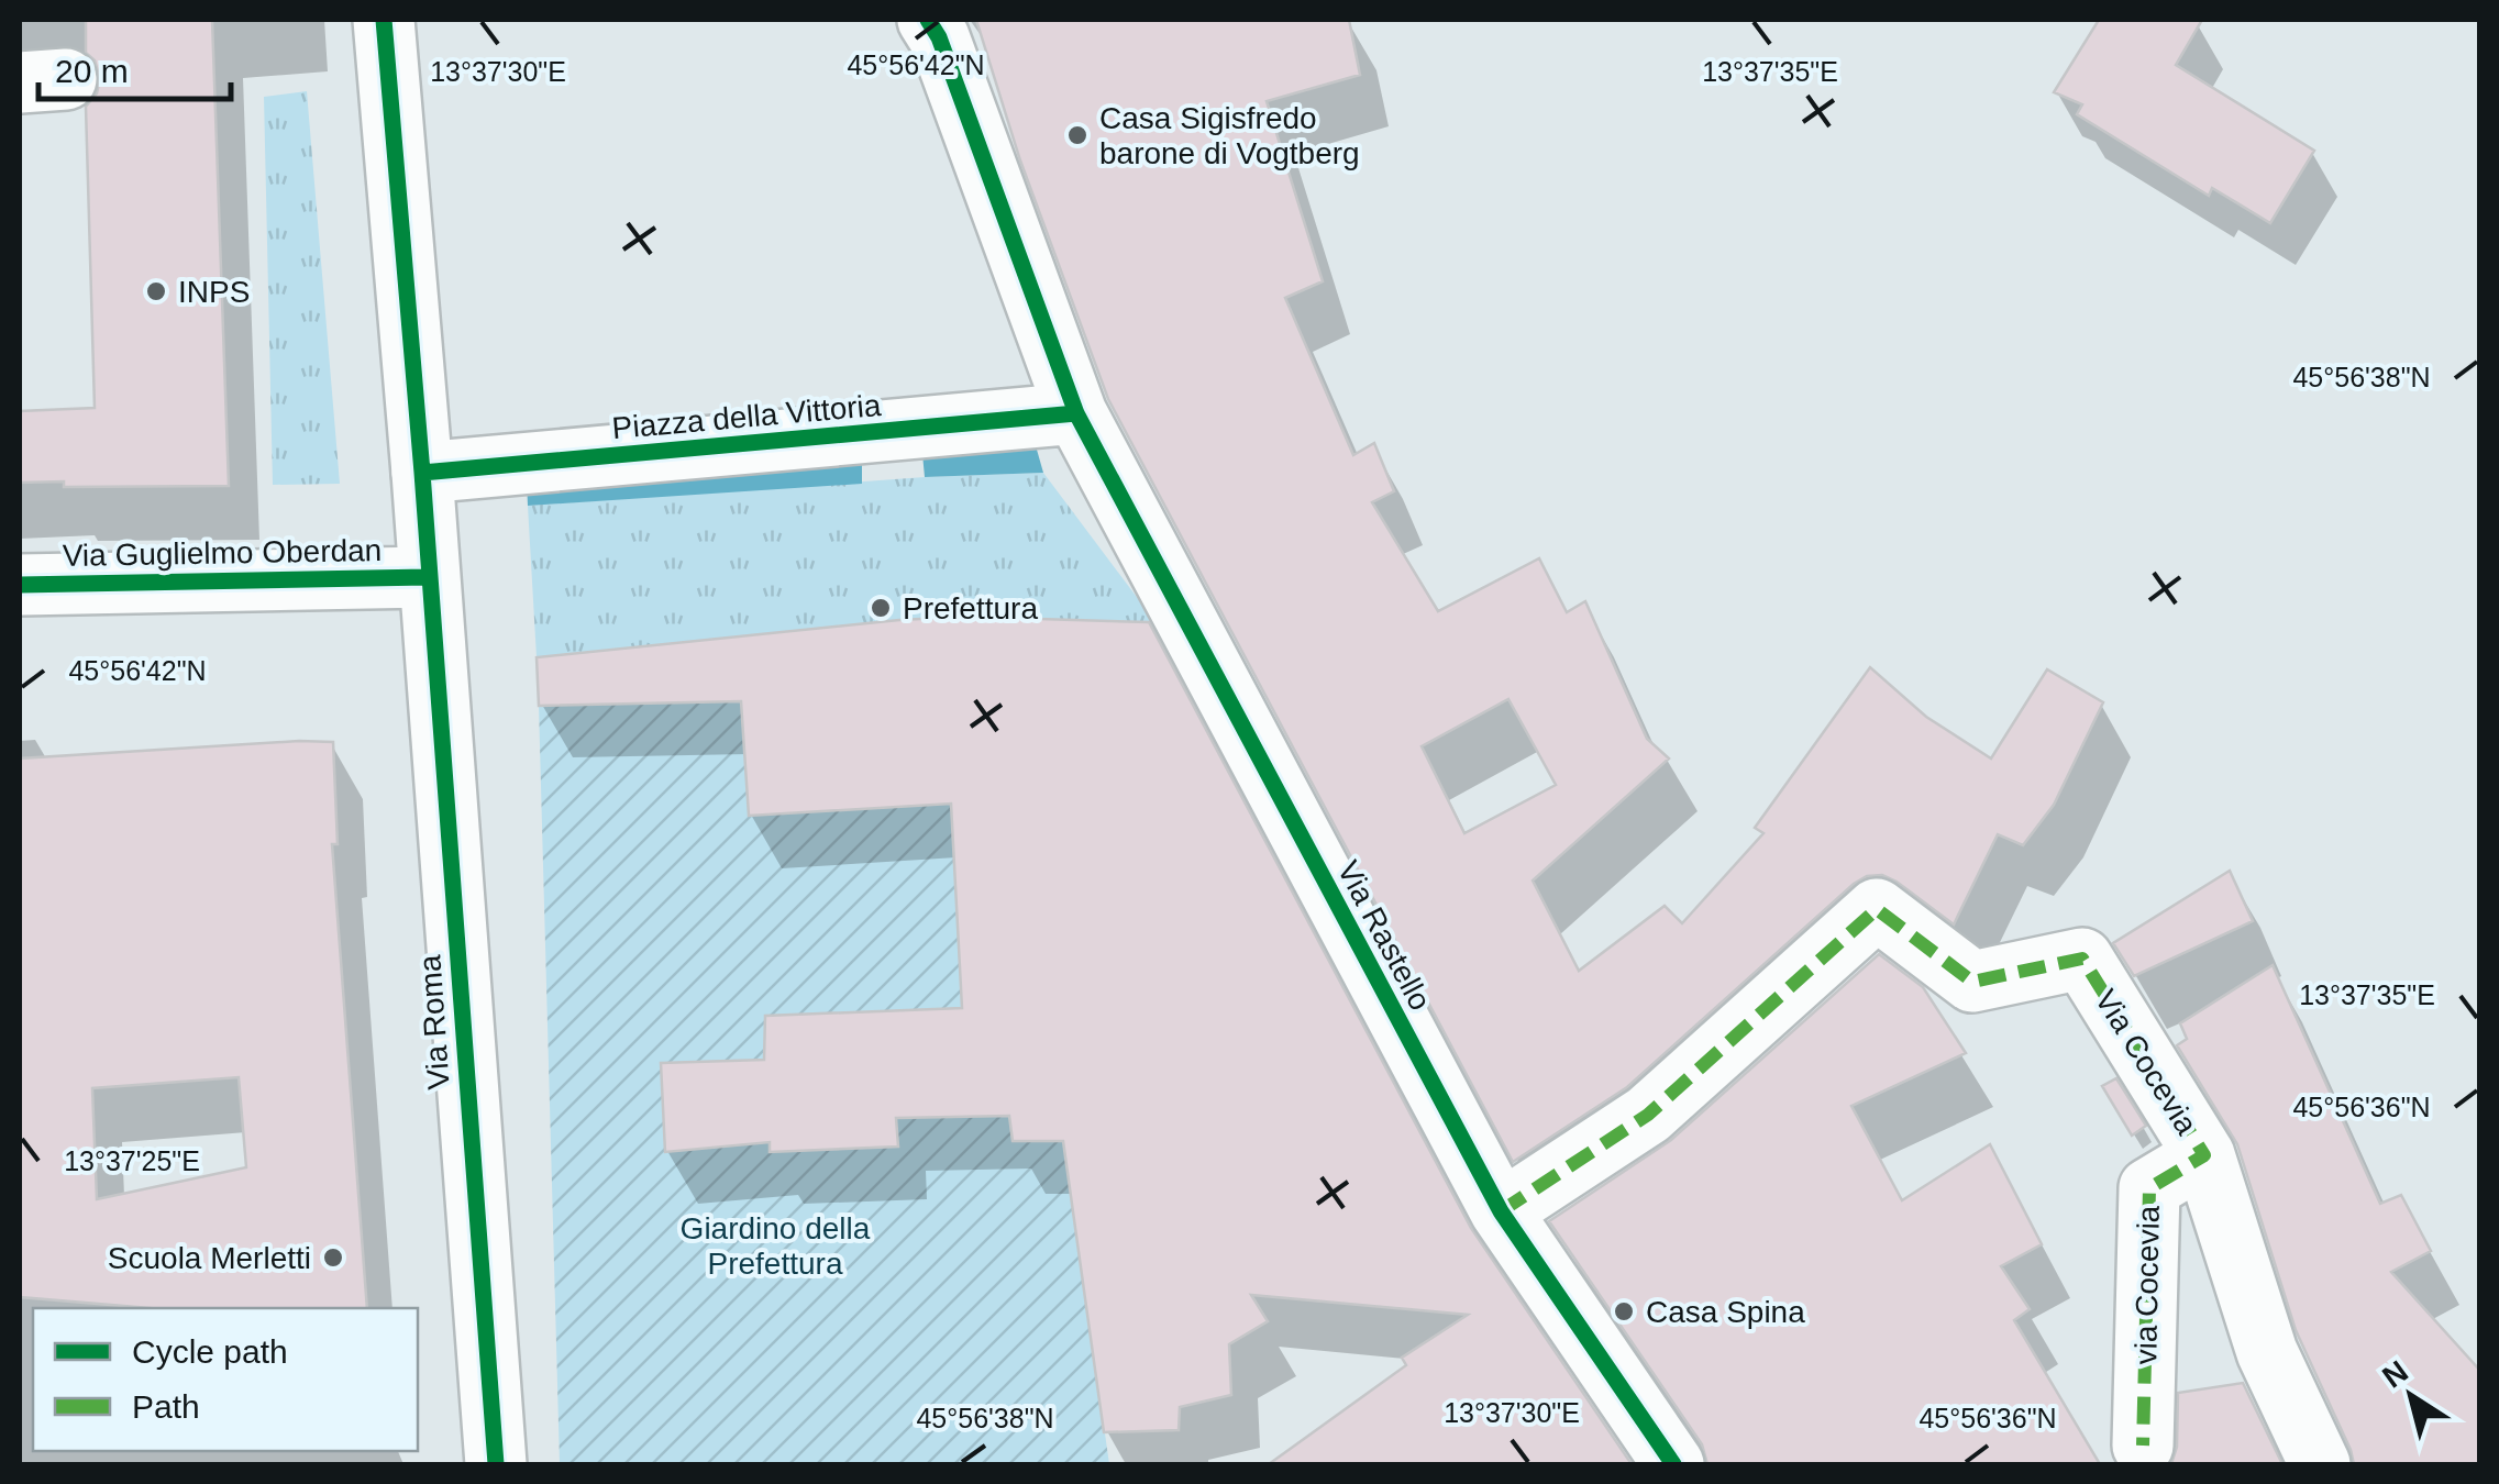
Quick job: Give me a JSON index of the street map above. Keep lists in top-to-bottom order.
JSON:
{
  "streets": {
    "street": [
      "Piazza della Vittoria",
      "Via Guglielmo Oberdan",
      "Via Rastello",
      "Via Roma",
      "Via Cocevia",
      "via Cocevia"
    ]
  },
  "crossings": [
    ["Piazza della Vittoria", "Via Rastello"],
    ["Via Guglielmo Oberdan", "Via Roma"],
    ["Via Rastello", "Via Cocevia"],
    ["Via Cocevia", "via Cocevia"]
  ],
  "parks": ["Giardino della Prefettura"],
  "places": [
    "Casa Sigisfredo barone di Vogtberg",
    "INPS",
    "Prefettura",
    "Scuola Merletti",
    "Casa Spina"
  ],
  "legend": ["Cycle path", "Path"],
  "scale_bar": "20 m",
  "north": "top left",
  "coordinates": [
    "45°56'42\"N",
    "13°37'30\"E",
    "13°37'35\"E",
    "45°56'38\"N",
    "45°56'36\"N",
    "13°37'25\"E"
  ]
}
